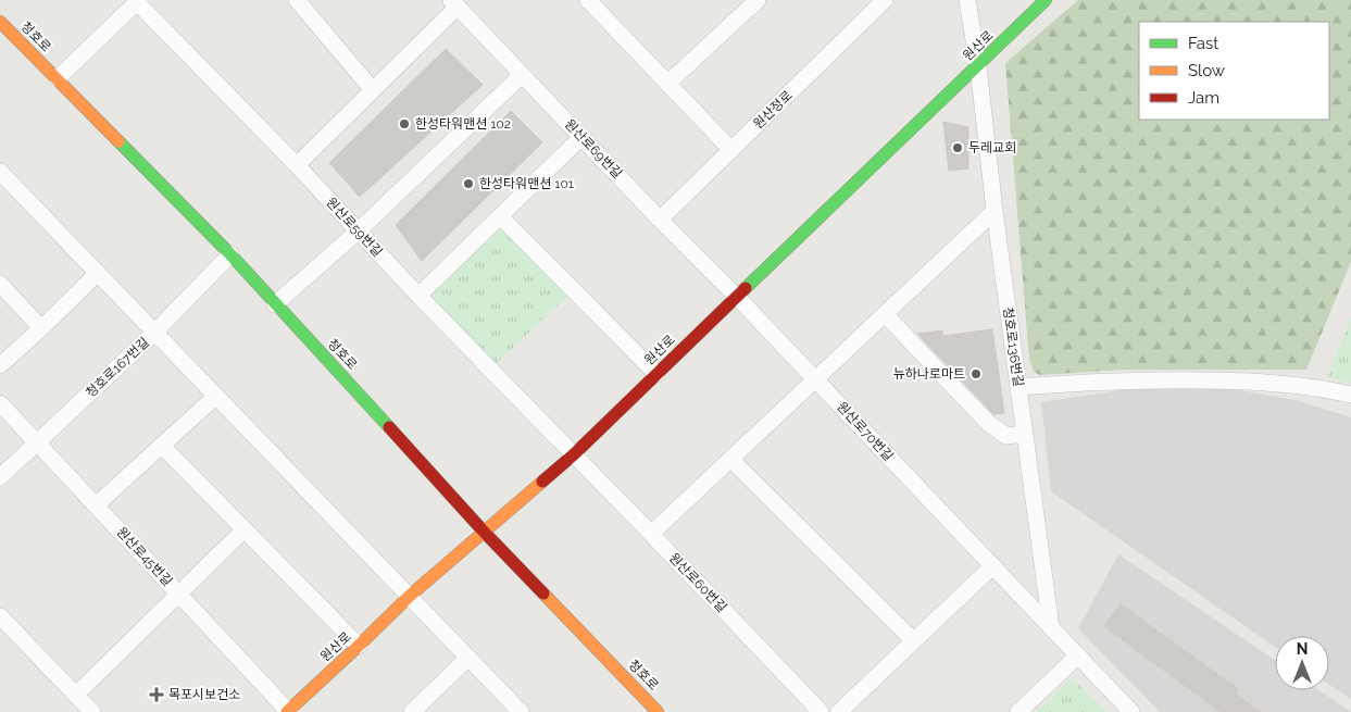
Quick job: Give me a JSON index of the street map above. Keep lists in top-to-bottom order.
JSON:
{
  "streets": {
    "street": [
      "청호로",
      "원산로",
      "원산정로",
      "원산로69번길",
      "원산로59번길",
      "청호로136번길",
      "청호로167번길",
      "원산로70번길",
      "원산로45번길",
      "원산로60번길"
    ]
  },
  "crossings": [
    ["청호로", "원산로"],
    ["청호로", "청호로167번길"],
    ["원산로", "원산로69번길"],
    ["원산로", "원산로59번길"],
    ["원산로", "청호로136번길"],
    ["원산로", "원산로70번길"],
    ["원산로", "원산로45번길"],
    ["원산로", "원산로60번길"],
    ["원산정로", "원산로69번길"],
    ["원산로69번길", "원산로70번길"],
    ["원산로59번길", "원산로60번길"],
    ["청호로136번길", "원산로70번길"],
    ["청호로167번길", "원산로45번길"]
  ],
  "places": {
    "other": [
      "한성타워맨션 102",
      "두레교회",
      "한성타워맨션 101",
      "뉴하나로마트"
    ],
    "health": ["목포시보건소"]
  },
  "legend": ["Fast", "Slow", "Jam"],
  "north": "top"
}
